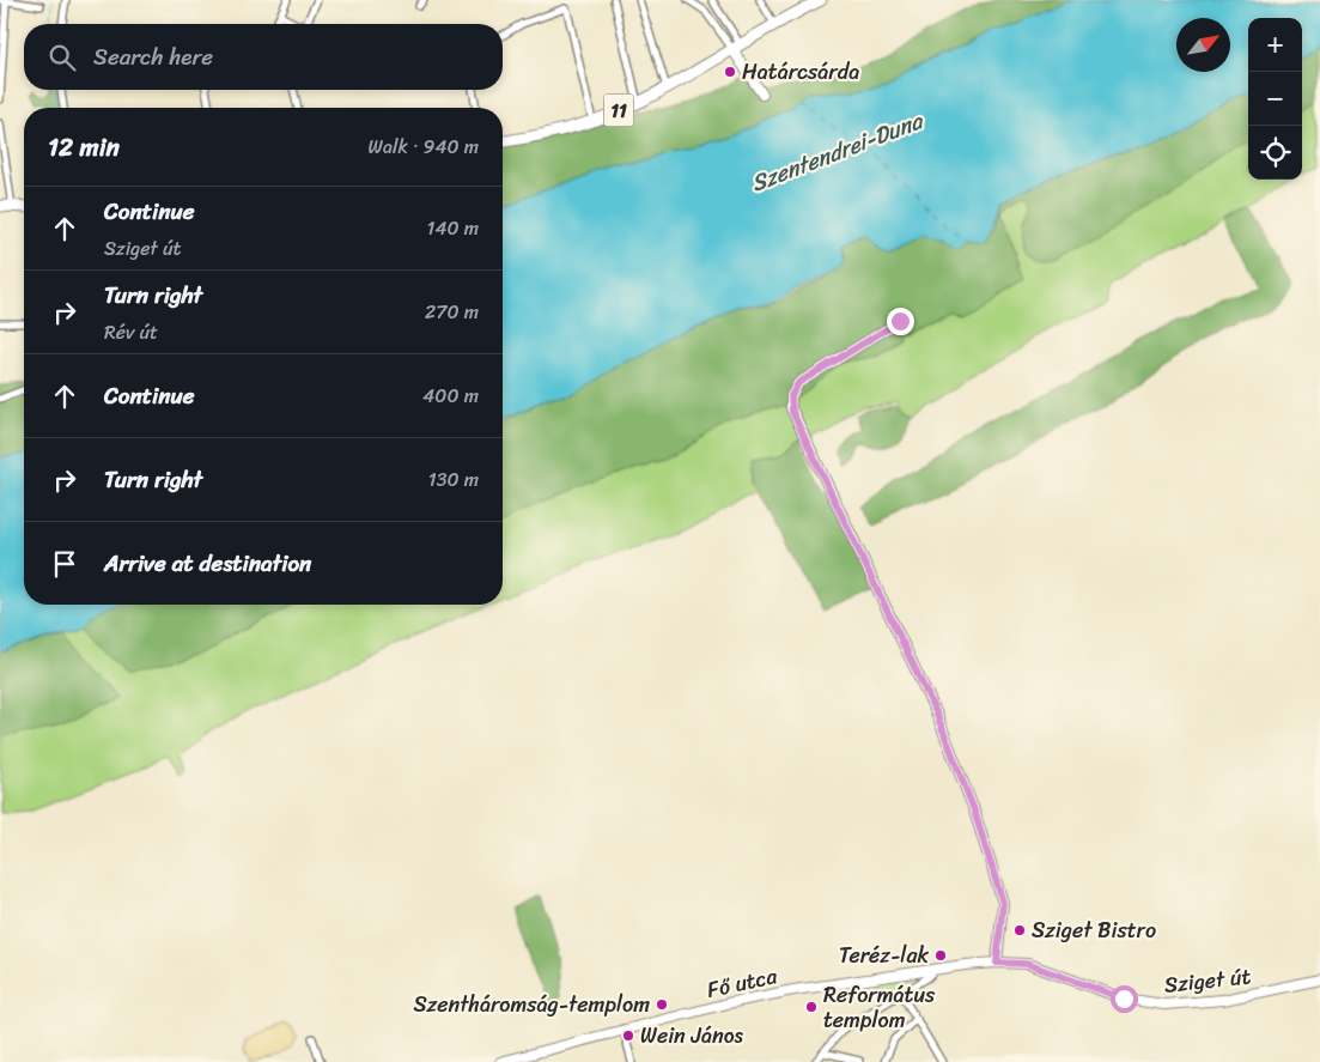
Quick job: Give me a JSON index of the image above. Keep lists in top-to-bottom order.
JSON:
{
  "streets": {
    "main road": ["11", "Sziget út", "Fő utca"]
  },
  "crossings": [
    ["Sziget út", "Fő utca"]
  ],
  "water": ["Szentendrei-Duna"],
  "places": [
    "Határcsárda",
    "Sziget Bistro",
    "Teréz-lak",
    "Szentháromság-templom",
    "Református templom",
    "Wein János"
  ],
  "north": "top right",
  "page": {
    "map_buttons": ["+", "−"],
    "search": "Search here",
    "heading": ["12 min", "Walk · 940 m"],
    "list": [
      ["Continue", "Sziget út", "140 m"],
      ["Turn right", "Rév út", "270 m"],
      ["Continue", "400 m"],
      ["Turn right", "130 m"],
      "Arrive at destination"
    ]
  }
}
